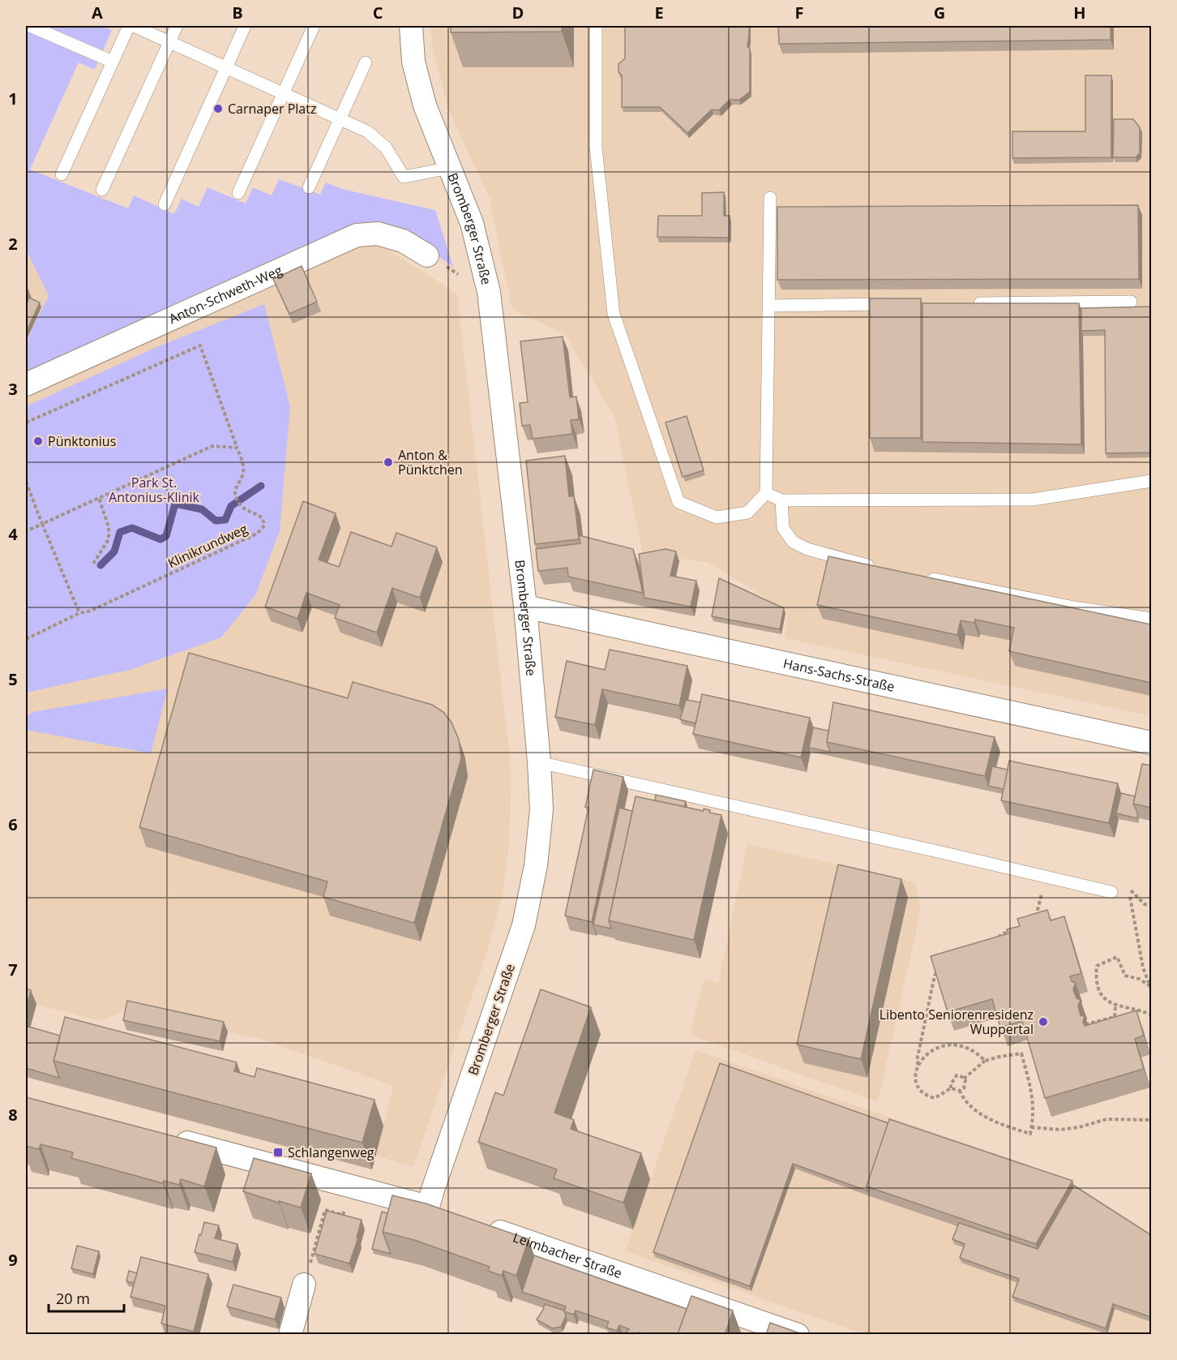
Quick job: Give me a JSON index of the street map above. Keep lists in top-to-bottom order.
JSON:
{
  "streets": {
    "street": [
      "Bromberger Straße",
      "Anton-Schweth-Weg",
      "Hans-Sachs-Straße",
      "Leimbacher Straße"
    ],
    "path": ["Klinikrundweg"]
  },
  "crossings": [
    ["Bromberger Straße", "Hans-Sachs-Straße"]
  ],
  "parks": ["Park St. Antonius-Klinik"],
  "places": {
    "other": [
      "Carnaper Platz",
      "Pünktonius",
      "Anton & Pünktchen",
      "Libento Seniorenresidenz Wuppertal"
    ],
    "transit": ["Schlangenweg"]
  },
  "scale_bar": "20 m",
  "grid": {
    "columns": [
      "A",
      "B",
      "C",
      "D",
      "E",
      "F",
      "G",
      "H"
    ],
    "rows": [
      "1",
      "2",
      "3",
      "4",
      "5",
      "6",
      "7",
      "8",
      "9"
    ]
  }
}
